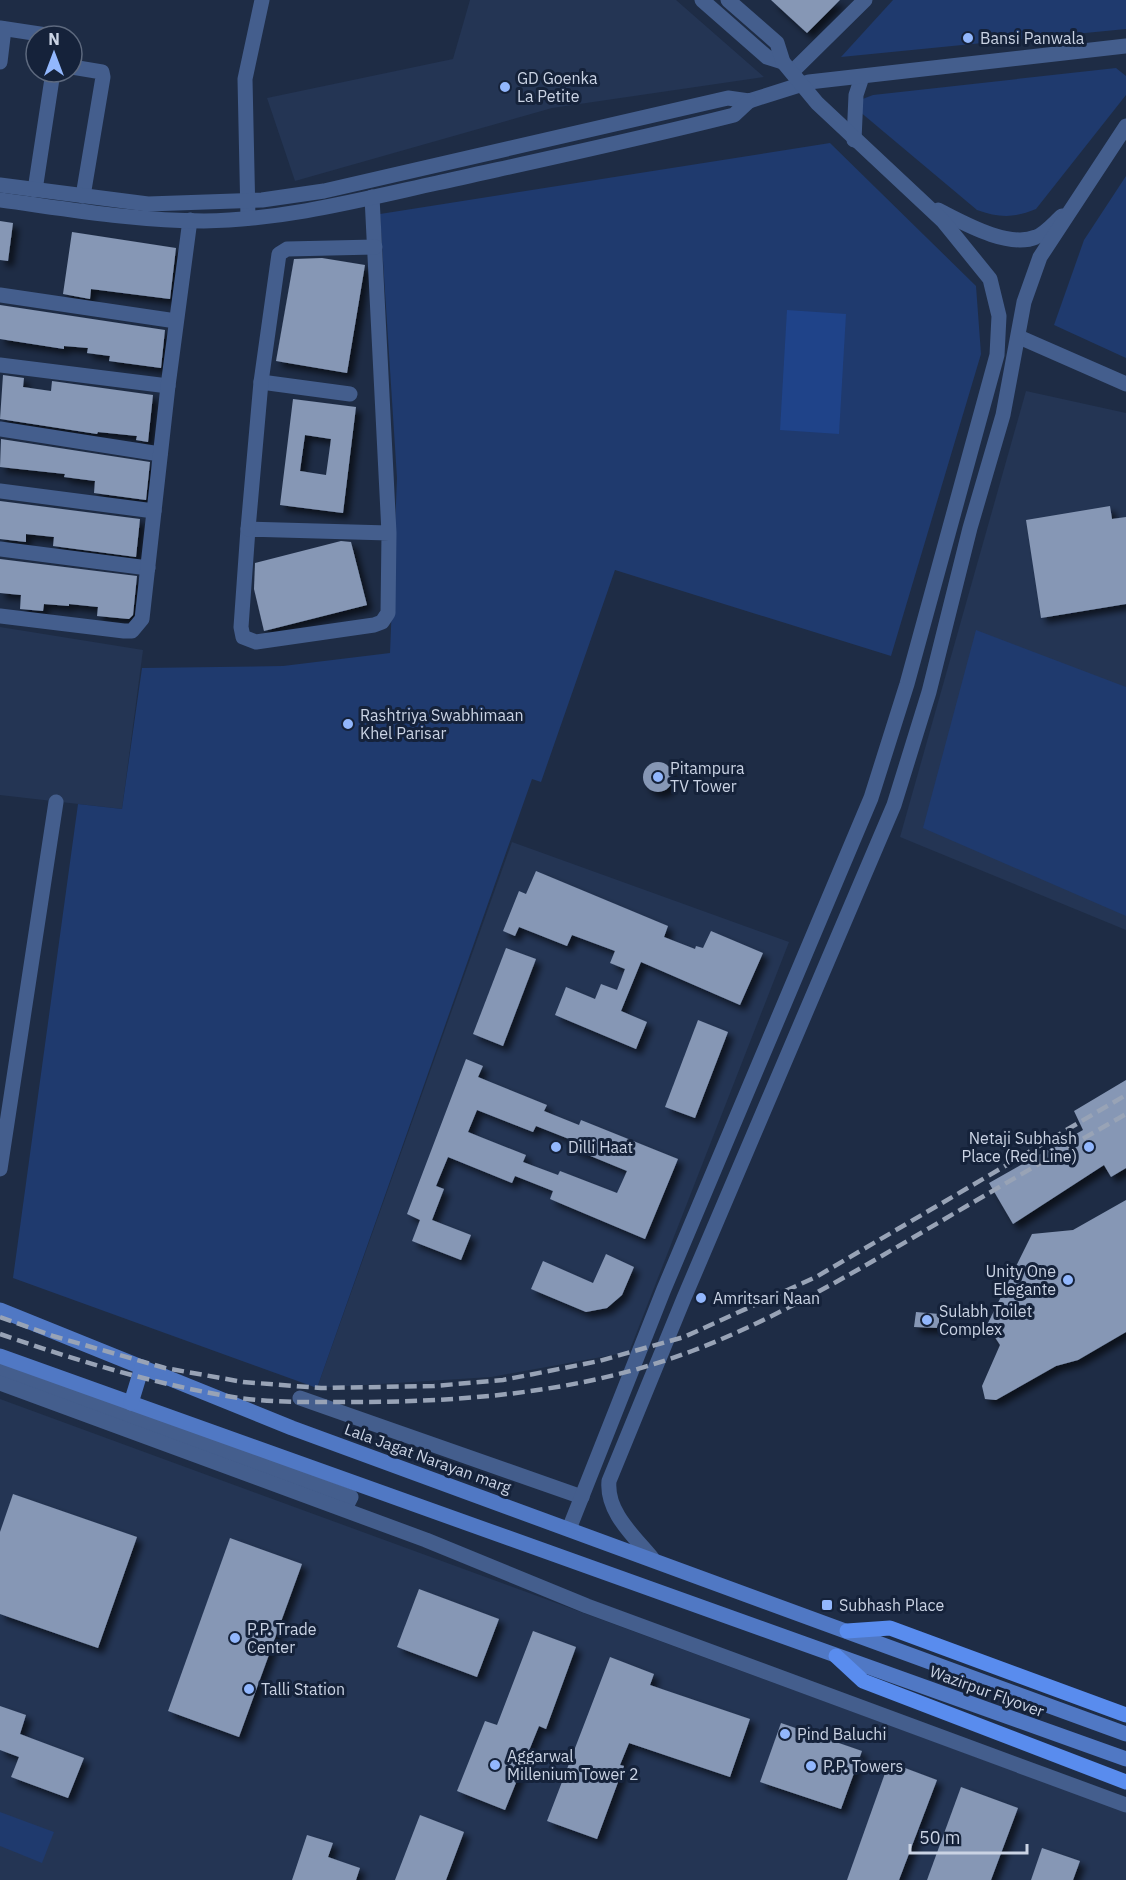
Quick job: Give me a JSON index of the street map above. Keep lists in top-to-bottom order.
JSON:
{
  "streets": {
    "main road": ["Lala Jagat Narayan marg", "Wazirpur Flyover"]
  },
  "crossings": [
    ["Lala Jagat Narayan marg", "Wazirpur Flyover"]
  ],
  "places": {
    "other": [
      "Bansi Panwala",
      "GD Goenka La Petite",
      "Rashtriya Swabhimaan Khel Parisar",
      "Pitampura TV Tower",
      "Dilli Haat",
      "Netaji Subhash Place (Red Line)",
      "Unity One Elegante",
      "Amritsari Naan",
      "Sulabh Toilet Complex",
      "P.P. Trade Center",
      "Talli Station",
      "Pind Baluchi",
      "Aggarwal Millenium Tower 2",
      "P.P. Towers"
    ],
    "transit": ["Subhash Place"]
  },
  "scale_bar": "50 m",
  "north": "top"
}
